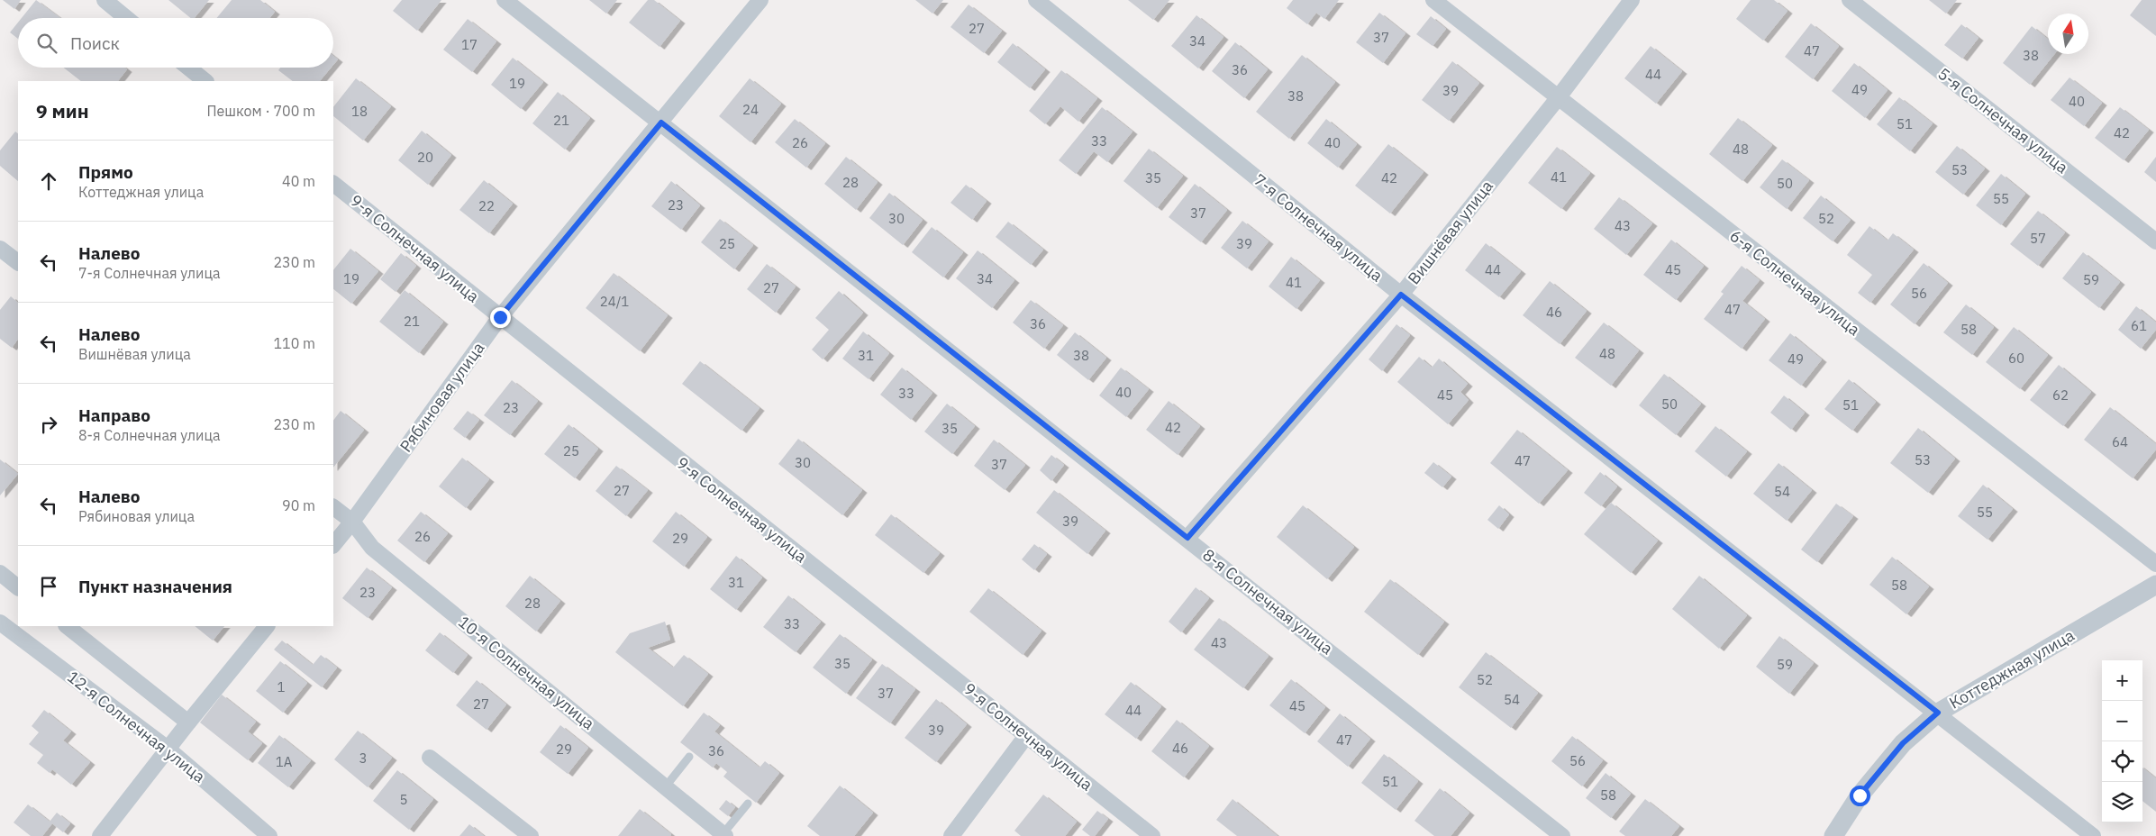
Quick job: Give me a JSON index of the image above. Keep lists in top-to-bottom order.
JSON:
{
  "streets": {
    "street": [
      "5-я Солнечная улица",
      "7-я Солнечная улица",
      "Вишнёвая улица",
      "9-я Солнечная улица",
      "6-я Солнечная улица",
      "Рябиновая улица",
      "8-я Солнечная улица",
      "Коттеджная улица",
      "10-я Солнечная улица",
      "12-я Солнечная улица"
    ]
  },
  "crossings": [
    ["7-я Солнечная улица", "Вишнёвая улица"],
    ["7-я Солнечная улица", "Коттеджная улица"],
    ["Вишнёвая улица", "6-я Солнечная улица"],
    ["Вишнёвая улица", "8-я Солнечная улица"],
    ["9-я Солнечная улица", "Рябиновая улица"],
    ["Рябиновая улица", "8-я Солнечная улица"],
    ["Рябиновая улица", "10-я Солнечная улица"]
  ],
  "house_numbers": [
    "27",
    "37",
    "34",
    "17",
    "47",
    "38",
    "36",
    "44",
    "19",
    "49",
    "39",
    "38",
    "40",
    "24",
    "18",
    "21",
    "51",
    "42",
    "33",
    "26",
    "40",
    "48",
    "20",
    "53",
    "41",
    "35",
    "42",
    "28",
    "50",
    "55",
    "23",
    "22",
    "37",
    "30",
    "52",
    "43",
    "57",
    "25",
    "39",
    "44",
    "45",
    "19",
    "34",
    "59",
    "41",
    "27",
    "56",
    "24/1",
    "47",
    "46",
    "21",
    "36",
    "61",
    "58",
    "48",
    "31",
    "38",
    "60",
    "49",
    "40",
    "33",
    "45",
    "62",
    "50",
    "51",
    "23",
    "42",
    "35",
    "64",
    "25",
    "53",
    "47",
    "30",
    "37",
    "27",
    "54",
    "55",
    "39",
    "26",
    "29",
    "31",
    "58",
    "23",
    "28",
    "33",
    "43",
    "35",
    "59",
    "52",
    "1",
    "37",
    "54",
    "27",
    "45",
    "44",
    "39",
    "47",
    "46",
    "29",
    "36",
    "3",
    "56",
    "1А",
    "51",
    "58",
    "5"
  ],
  "north": "top",
  "page": {
    "search": "Поиск",
    "heading": ["9 мин", "Пешком · 700 m"],
    "list": [
      ["Прямо", "Коттеджная улица", "40 m"],
      ["Налево", "7-я Солнечная улица", "230 m"],
      ["Налево", "Вишнёвая улица", "110 m"],
      ["Направо", "8-я Солнечная улица", "230 m"],
      ["Налево", "Рябиновая улица", "90 m"],
      "Пункт назначения"
    ],
    "map_buttons": ["+", "−"]
  }
}
